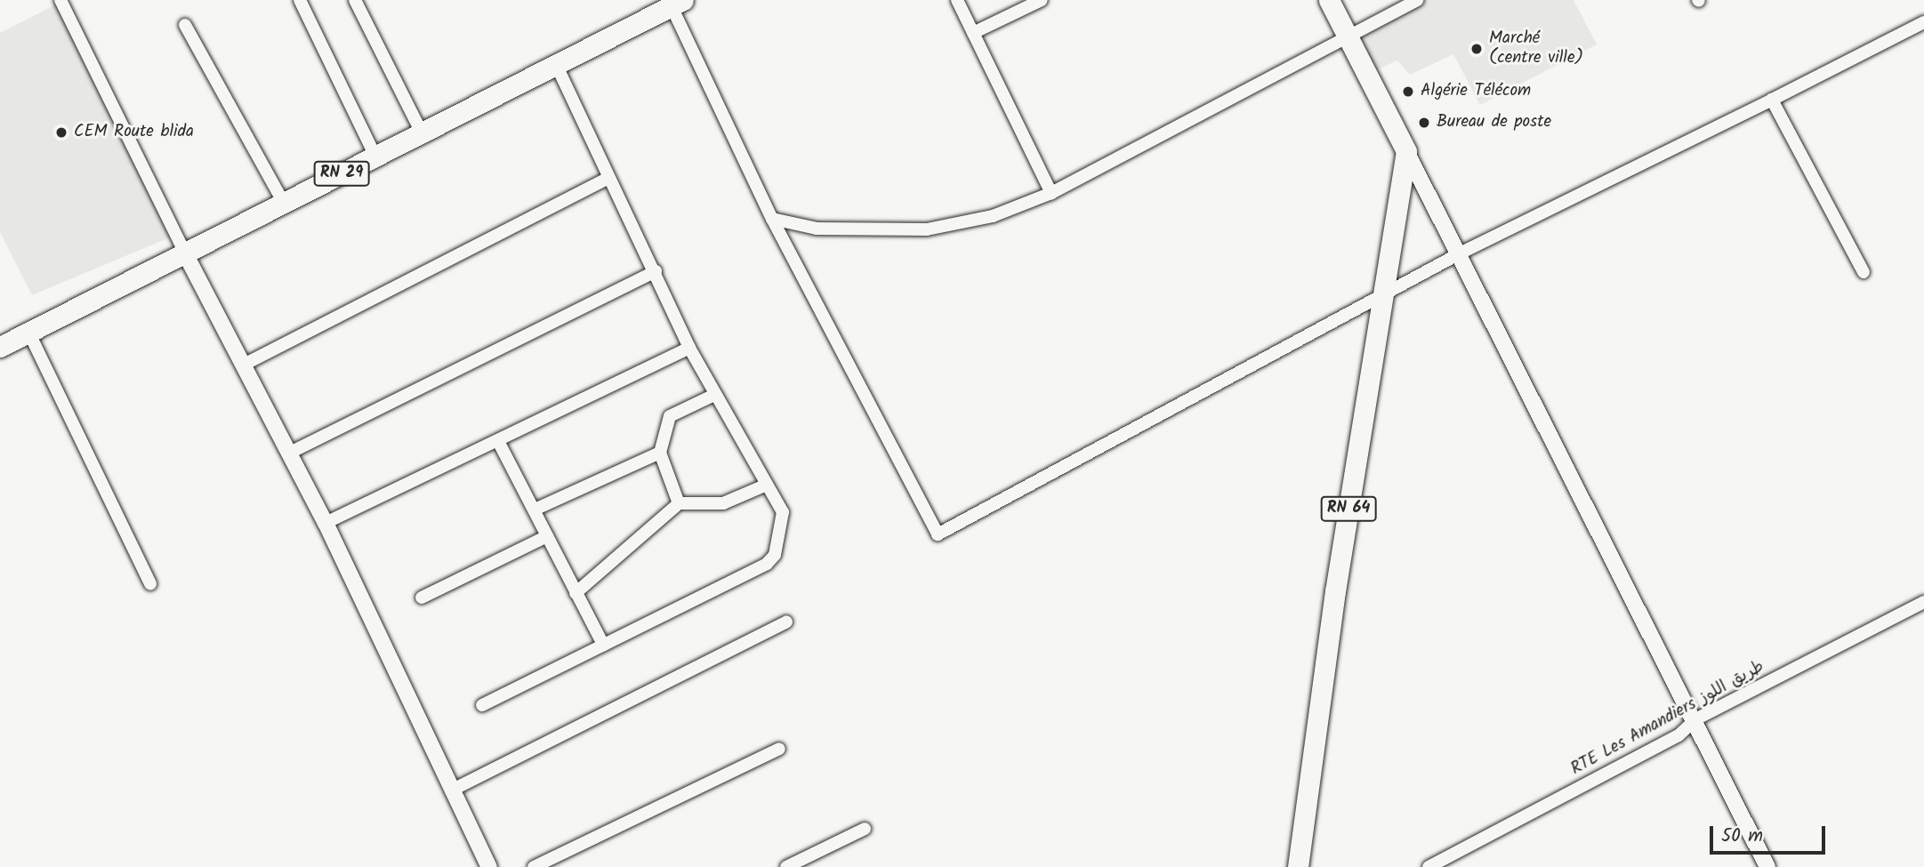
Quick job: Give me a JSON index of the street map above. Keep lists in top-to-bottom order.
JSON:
{
  "streets": {
    "main road": ["RN 29", "RN 64"],
    "street": ["RTE Les Amandiers طريق اللوز"]
  },
  "places": [
    "Marché (centre ville)",
    "Algérie Télécom",
    "Bureau de poste",
    "CEM Route blida"
  ],
  "scale_bar": "50 m"
}
